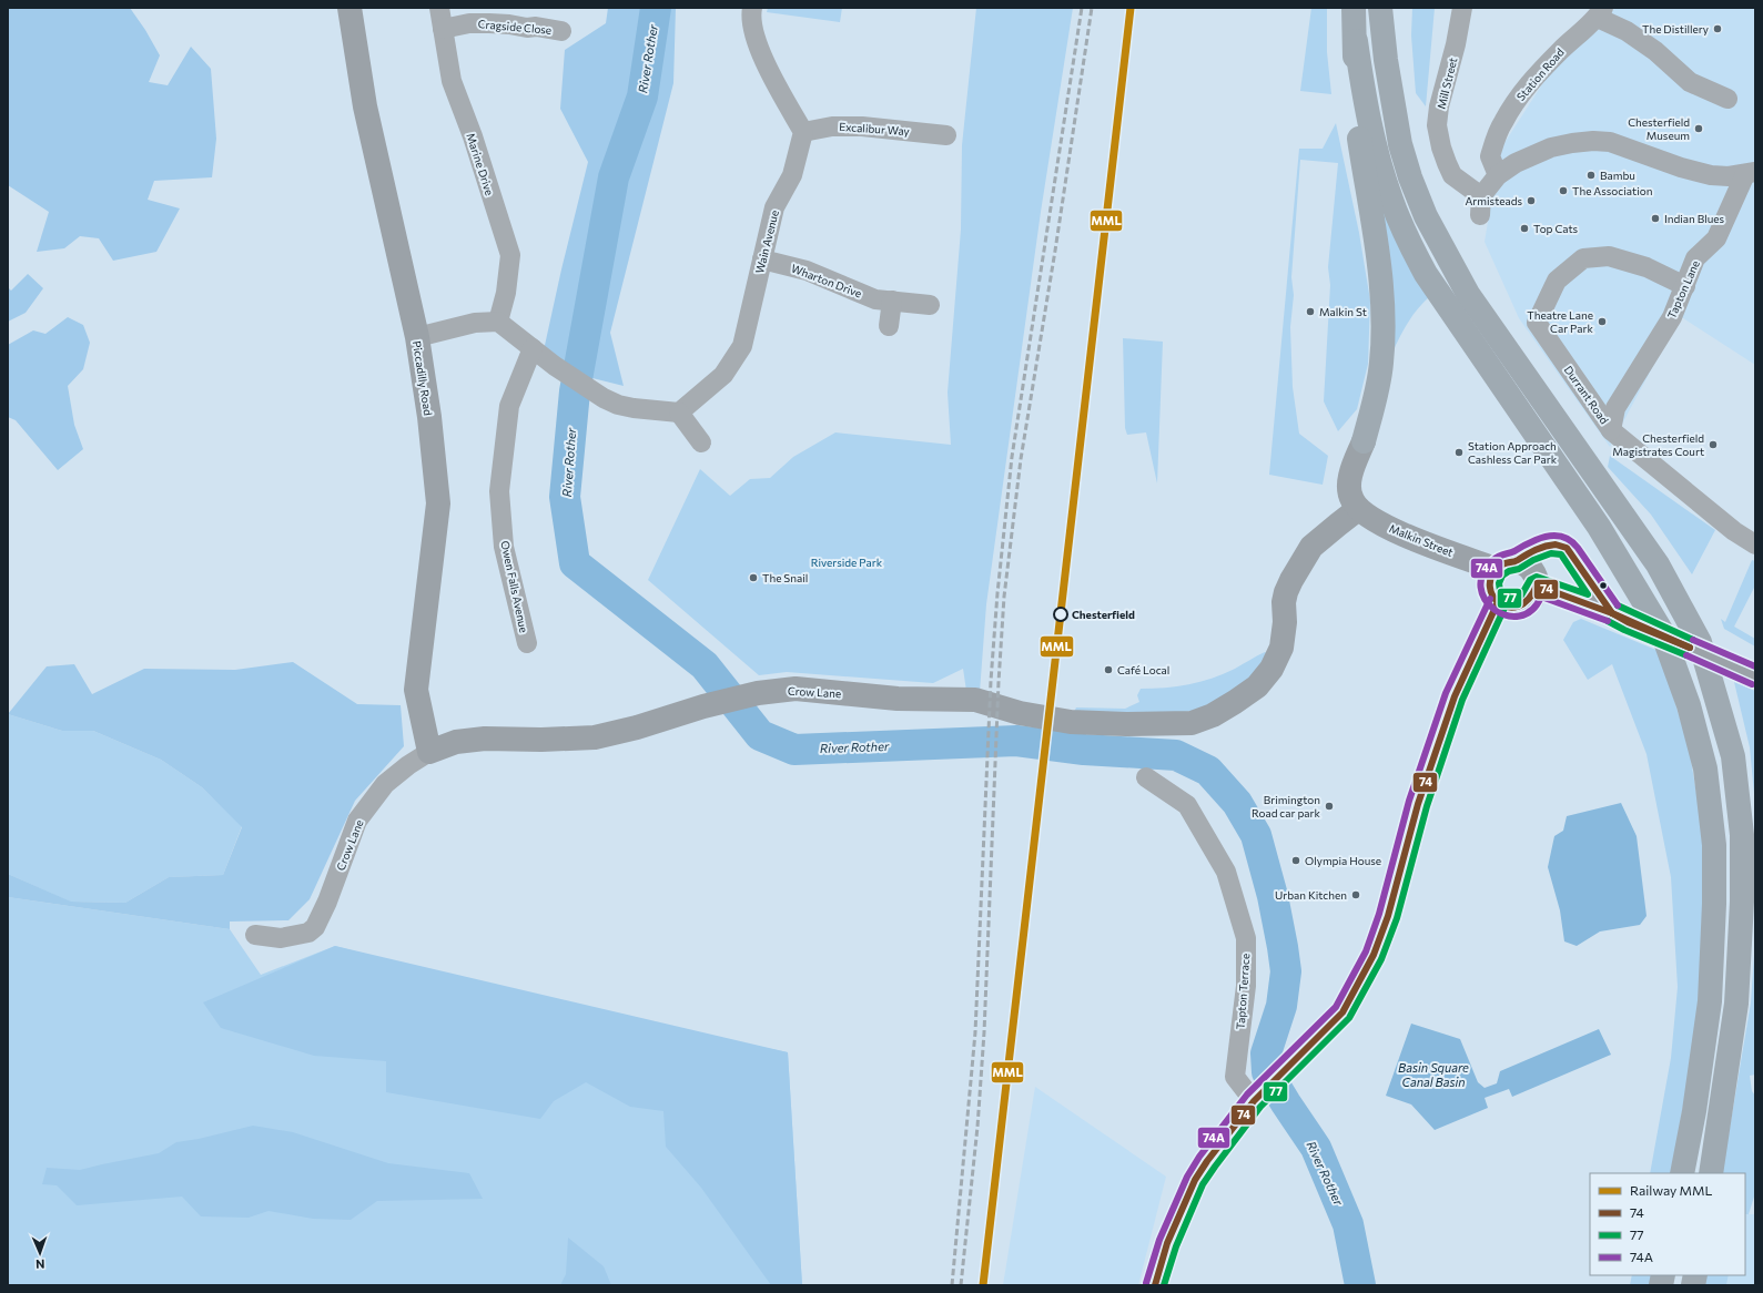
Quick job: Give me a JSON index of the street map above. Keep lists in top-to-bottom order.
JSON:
{
  "streets": {
    "street": [
      "Cragside Close",
      "Station Road",
      "Mill Street",
      "Excalibur Way",
      "Marine Drive",
      "Wain Avenue",
      "Wharton Drive",
      "Tapton Lane",
      "Piccadilly Road",
      "Durrant Road",
      "Malkin Street",
      "Owen Falls Avenue",
      "Crow Lane",
      "Tapton Terrace"
    ]
  },
  "crossings": [
    ["Cragside Close", "Marine Drive"],
    ["Excalibur Way", "Wain Avenue"],
    ["Wain Avenue", "Wharton Drive"],
    ["Tapton Lane", "Durrant Road"],
    ["Piccadilly Road", "Crow Lane"],
    ["Malkin Street", "Crow Lane"]
  ],
  "water": ["River Rother", "Basin Square Canal Basin"],
  "parks": ["Riverside Park"],
  "places": [
    "The Distillery",
    "Chesterfield Museum",
    "Bambu",
    "The Association",
    "Armisteads",
    "Indian Blues",
    "Top Cats",
    "Malkin St",
    "Theatre Lane Car Park",
    "Chesterfield Magistrates Court",
    "Station Approach Cashless Car Park",
    "The Snail",
    "Chesterfield",
    "Café Local",
    "Brimington Road car park",
    "Olympia House",
    "Urban Kitchen"
  ],
  "lines": [
    "rail line MML",
    "transit line 74A",
    "transit line 74",
    "transit line 77"
  ],
  "legend": [
    "Railway MML",
    "74",
    "77",
    "74A"
  ],
  "north": "bottom"
}
